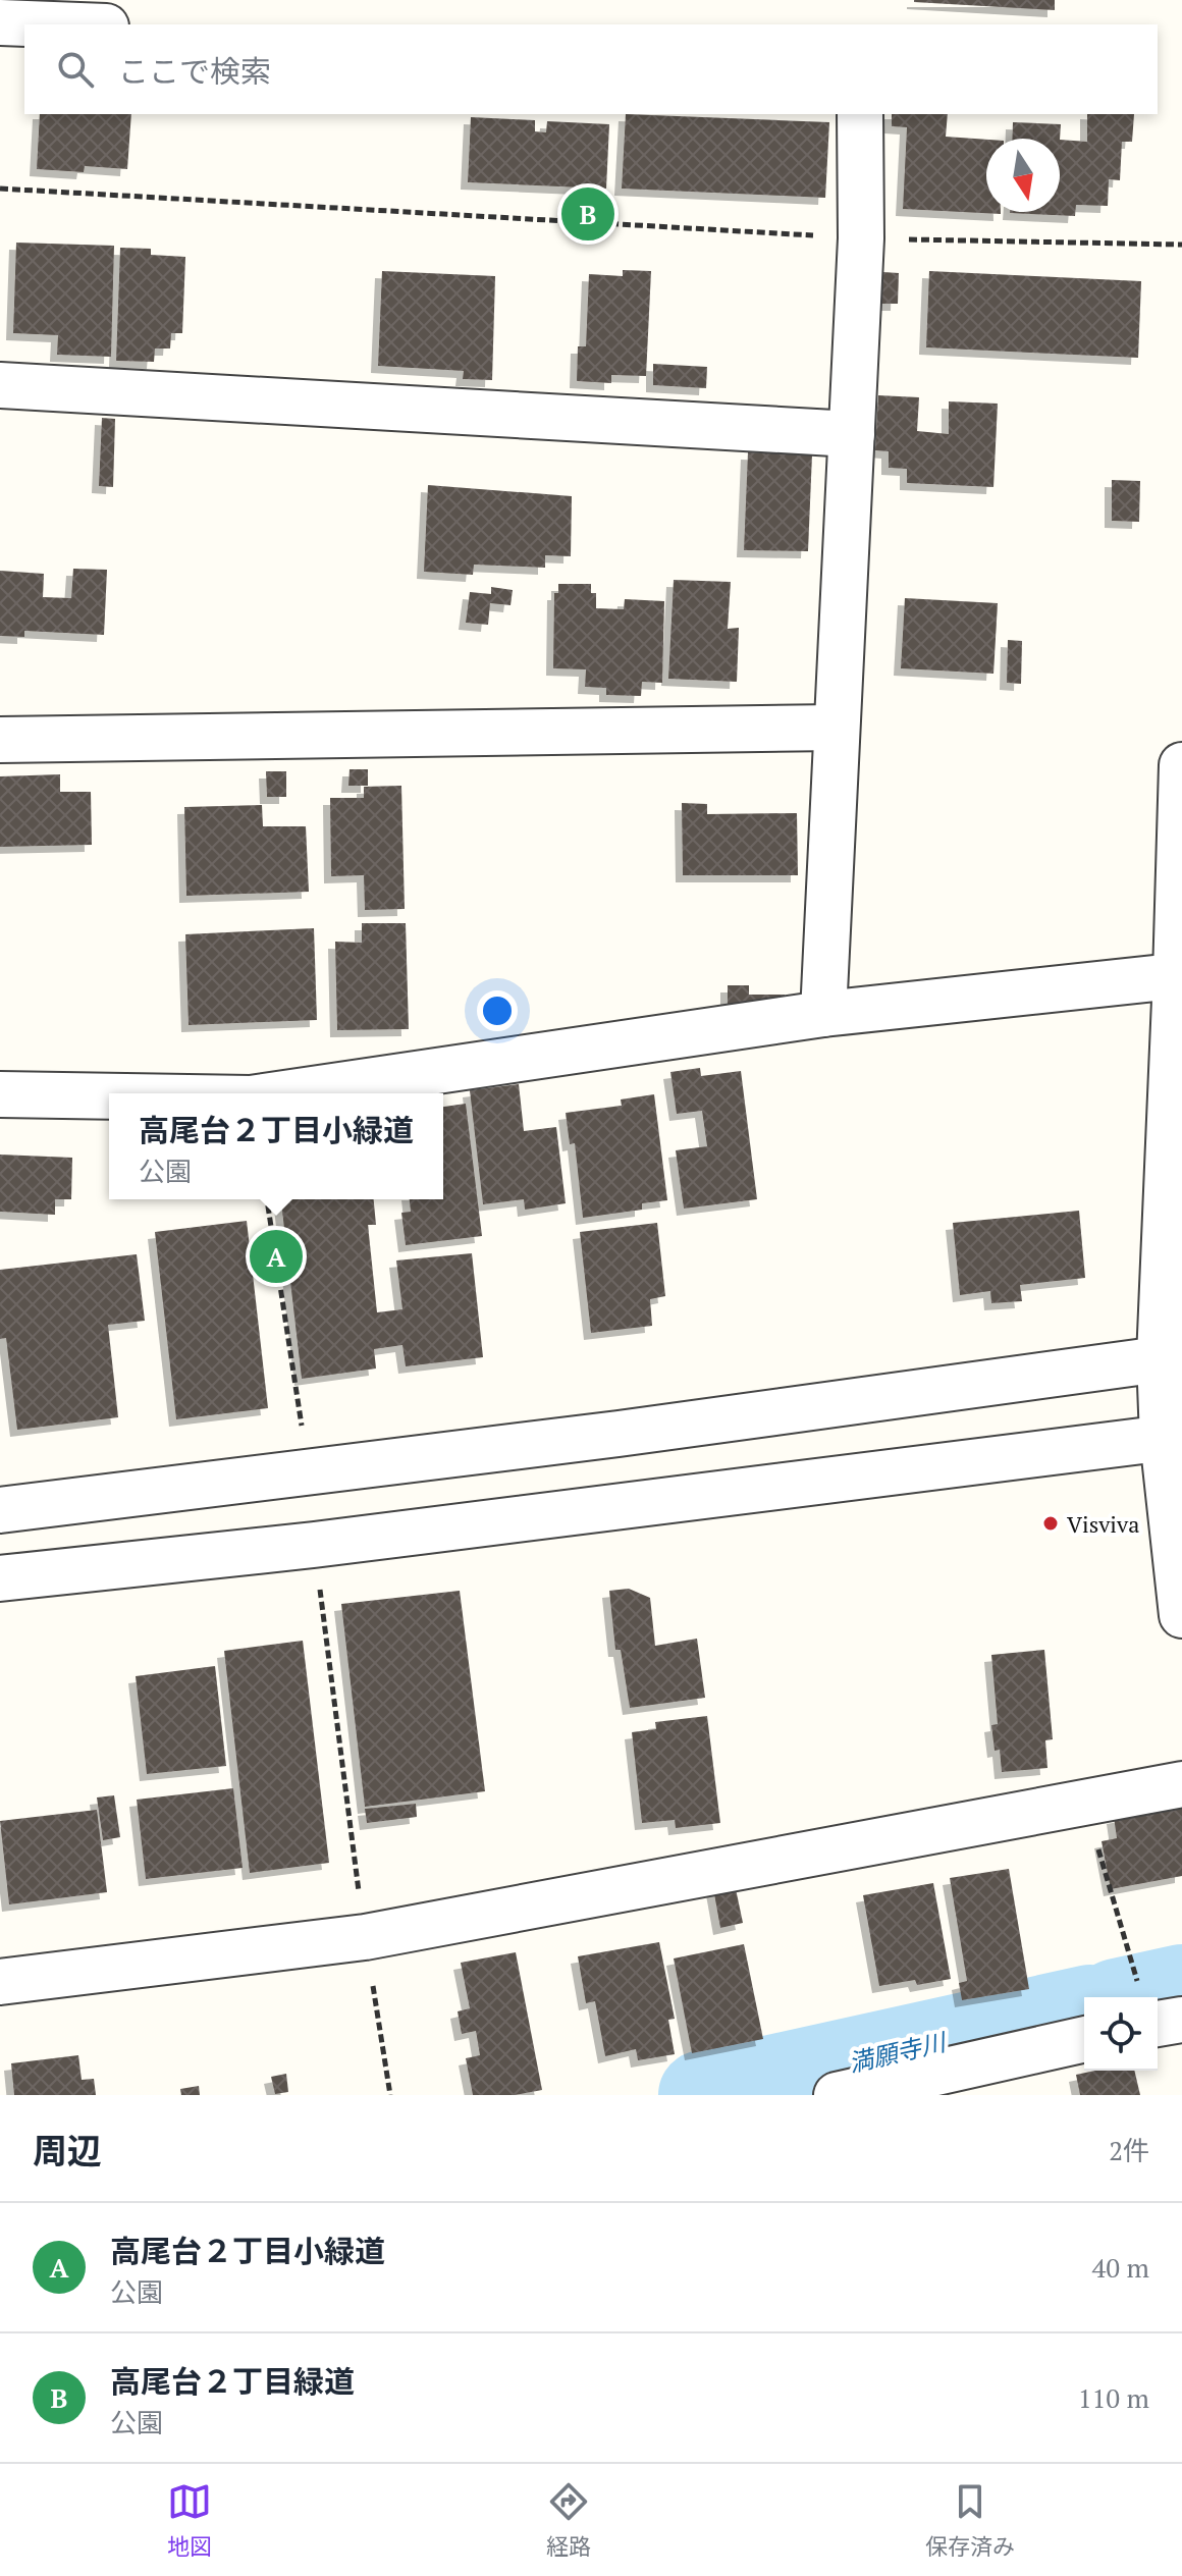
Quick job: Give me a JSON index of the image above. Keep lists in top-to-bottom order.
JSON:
{
  "water": ["満願寺川"],
  "places": ["Visviva"],
  "north": "bottom",
  "page": {
    "search": "ここで検索",
    "pins": ["B", "A"],
    "popup": ["高尾台２丁目小緑道", "公園"],
    "heading": ["周辺", "2件"],
    "list": [
      {
        "mark": "A",
        "name": "高尾台２丁目小緑道",
        "note": "公園",
        "value": "40 m"
      },
      {
        "mark": "B",
        "name": "高尾台２丁目緑道",
        "note": "公園",
        "value": "110 m"
      }
    ],
    "nav": ["地図", "経路", "保存済み"]
  }
}
